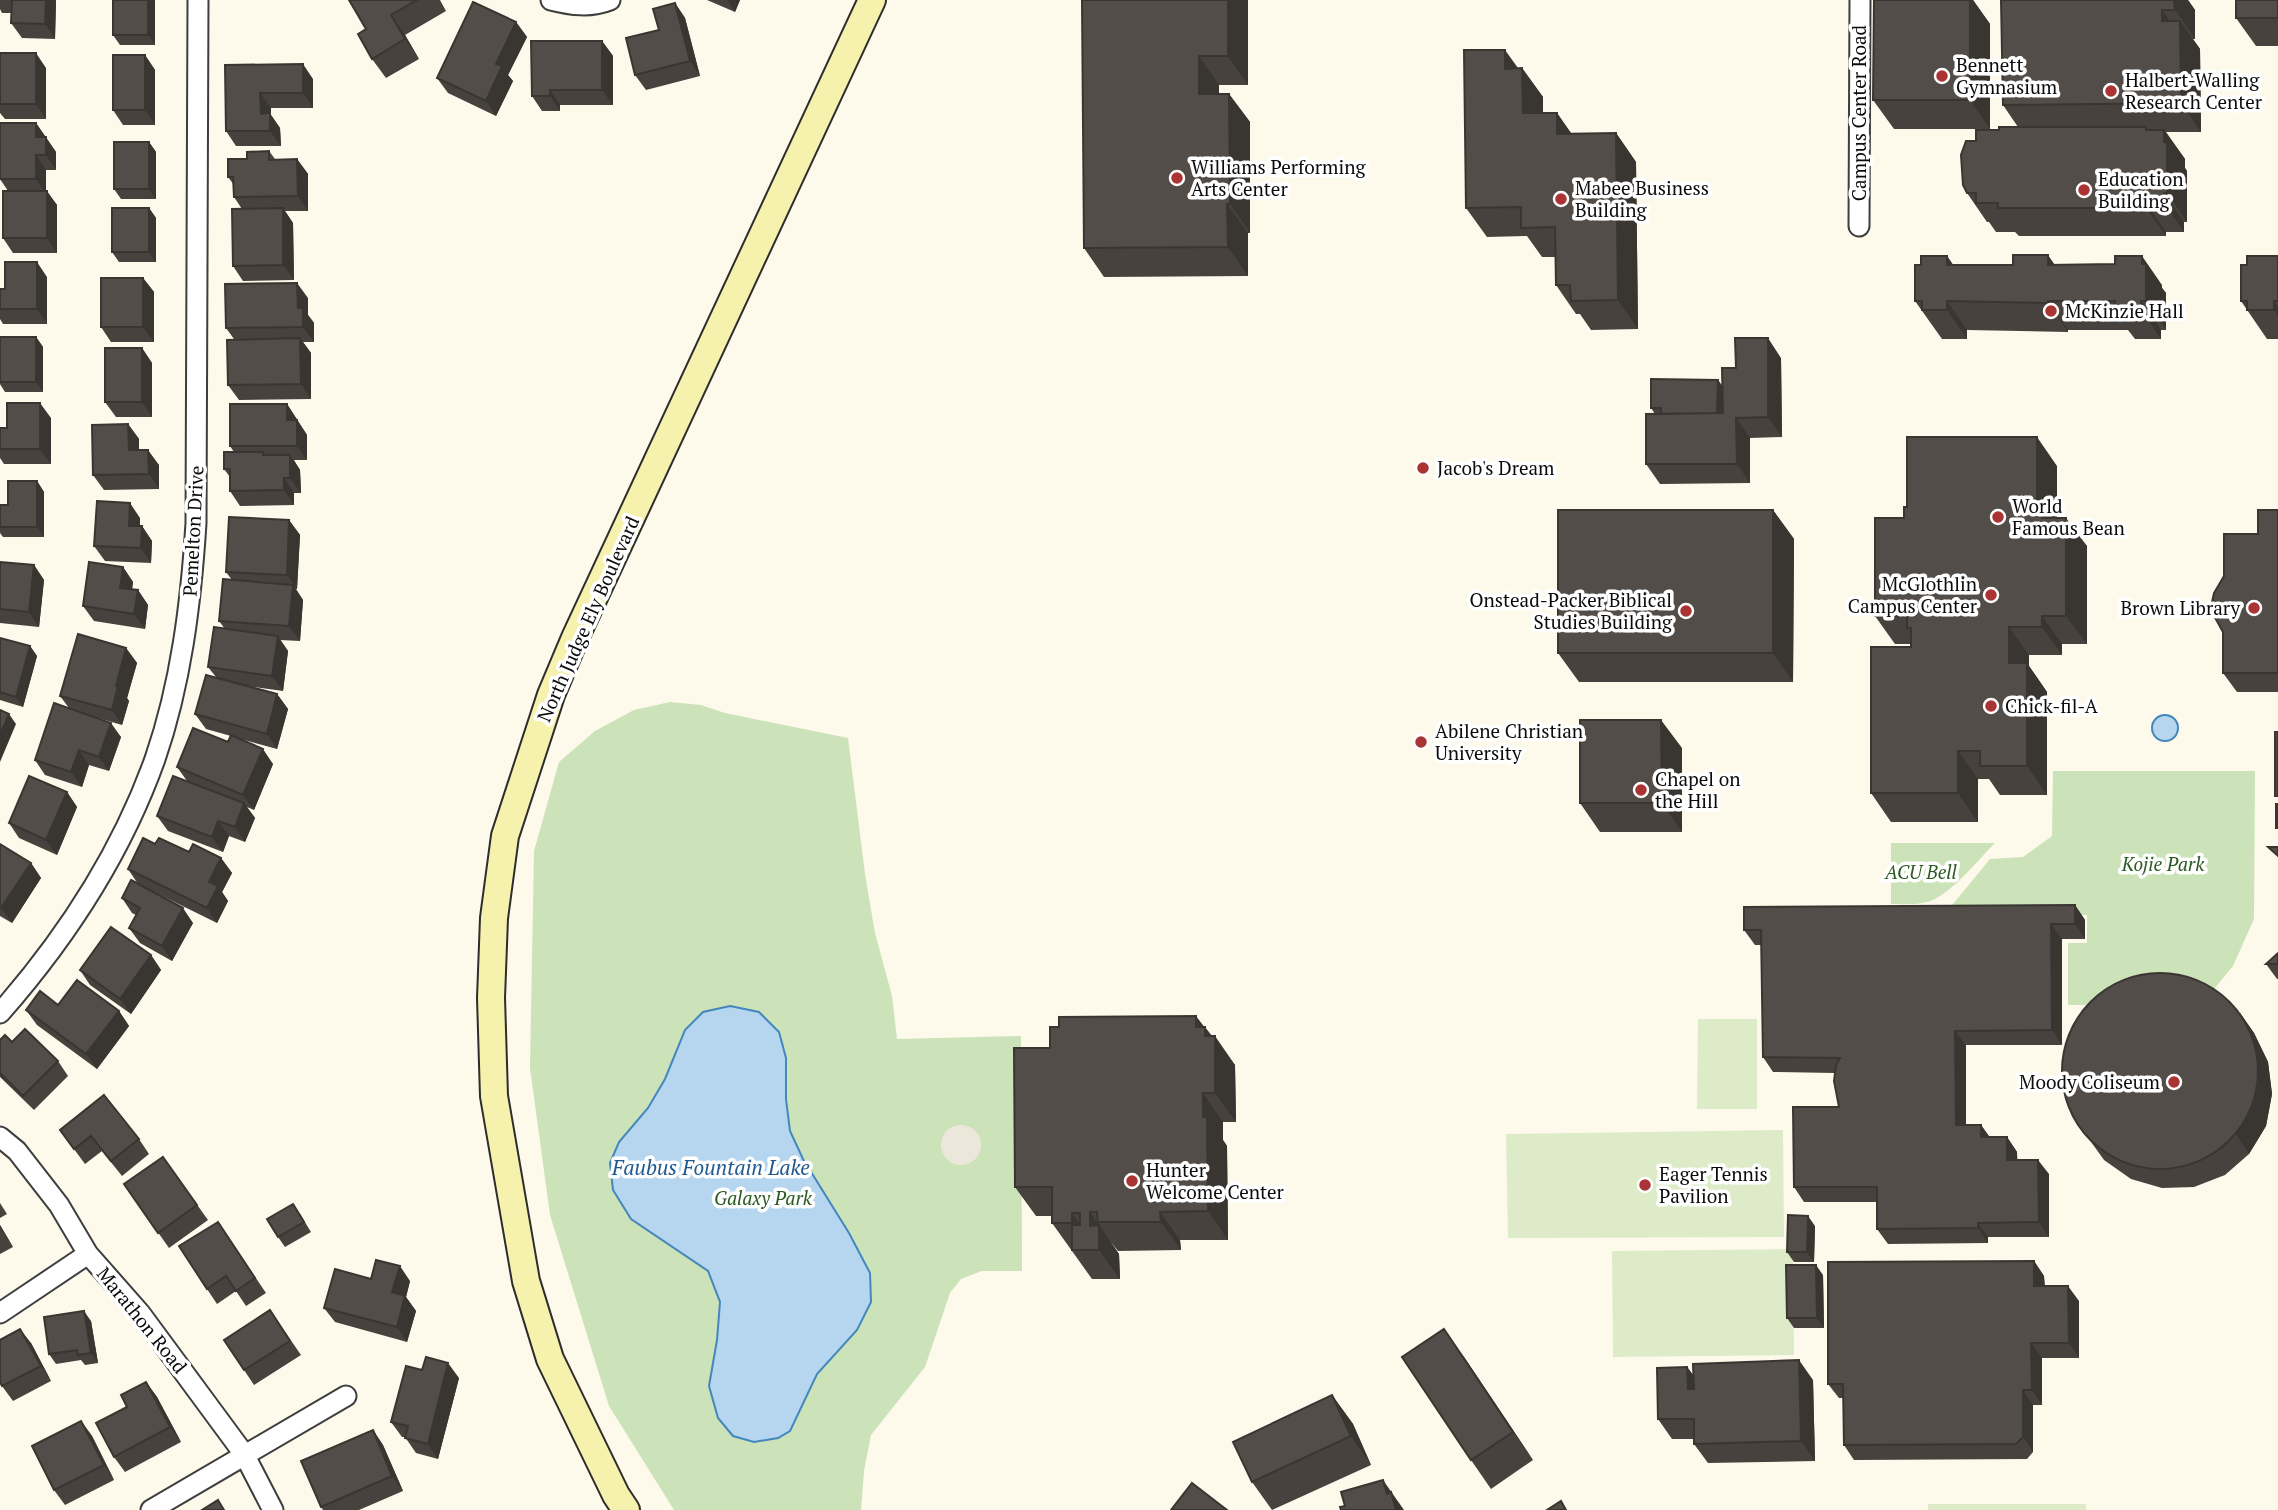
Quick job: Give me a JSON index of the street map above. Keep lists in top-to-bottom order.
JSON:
{
  "streets": {
    "main road": ["North Judge Ely Boulevard"],
    "street": ["Campus Center Road", "Pemelton Drive", "Marathon Road"]
  },
  "water": ["Faubus Fountain Lake"],
  "parks": ["Kojie Park", "ACU Bell", "Galaxy Park"],
  "places": [
    "Bennett Gymnasium",
    "Halbert-Walling Research Center",
    "Williams Performing Arts Center",
    "Education Building",
    "Mabee Business Building",
    "McKinzie Hall",
    "Jacob's Dream",
    "World Famous Bean",
    "McGlothlin Campus Center",
    "Brown Library",
    "Onstead-Packer Biblical Studies Building",
    "Chick-fil-A",
    "Abilene Christian University",
    "Chapel on the Hill",
    "Moody Coliseum",
    "Hunter Welcome Center",
    "Eager Tennis Pavilion"
  ]
}
